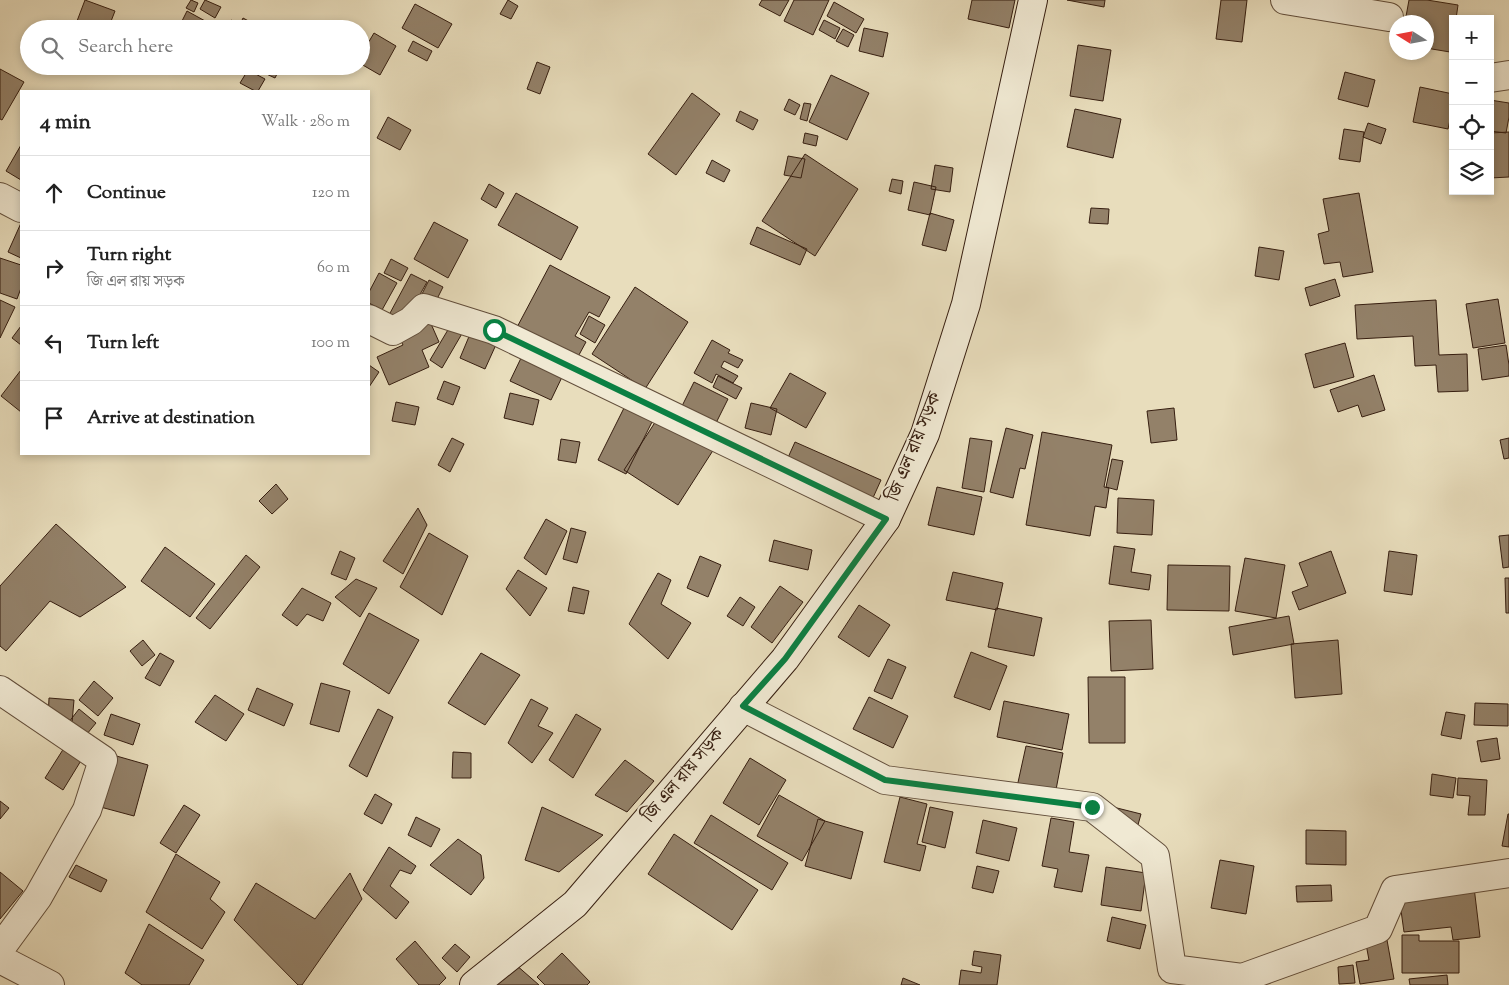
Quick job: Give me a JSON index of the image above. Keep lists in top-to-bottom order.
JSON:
{
  "streets": {
    "street": ["জি এল রায় সড়ক"]
  },
  "north": "left",
  "page": {
    "map_buttons": ["+", "−"],
    "search": "Search here",
    "heading": ["4 min", "Walk · 280 m"],
    "list": [
      ["Continue", "120 m"],
      ["Turn right", "জি এল রায় সড়ক", "60 m"],
      ["Turn left", "100 m"],
      "Arrive at destination"
    ]
  }
}
